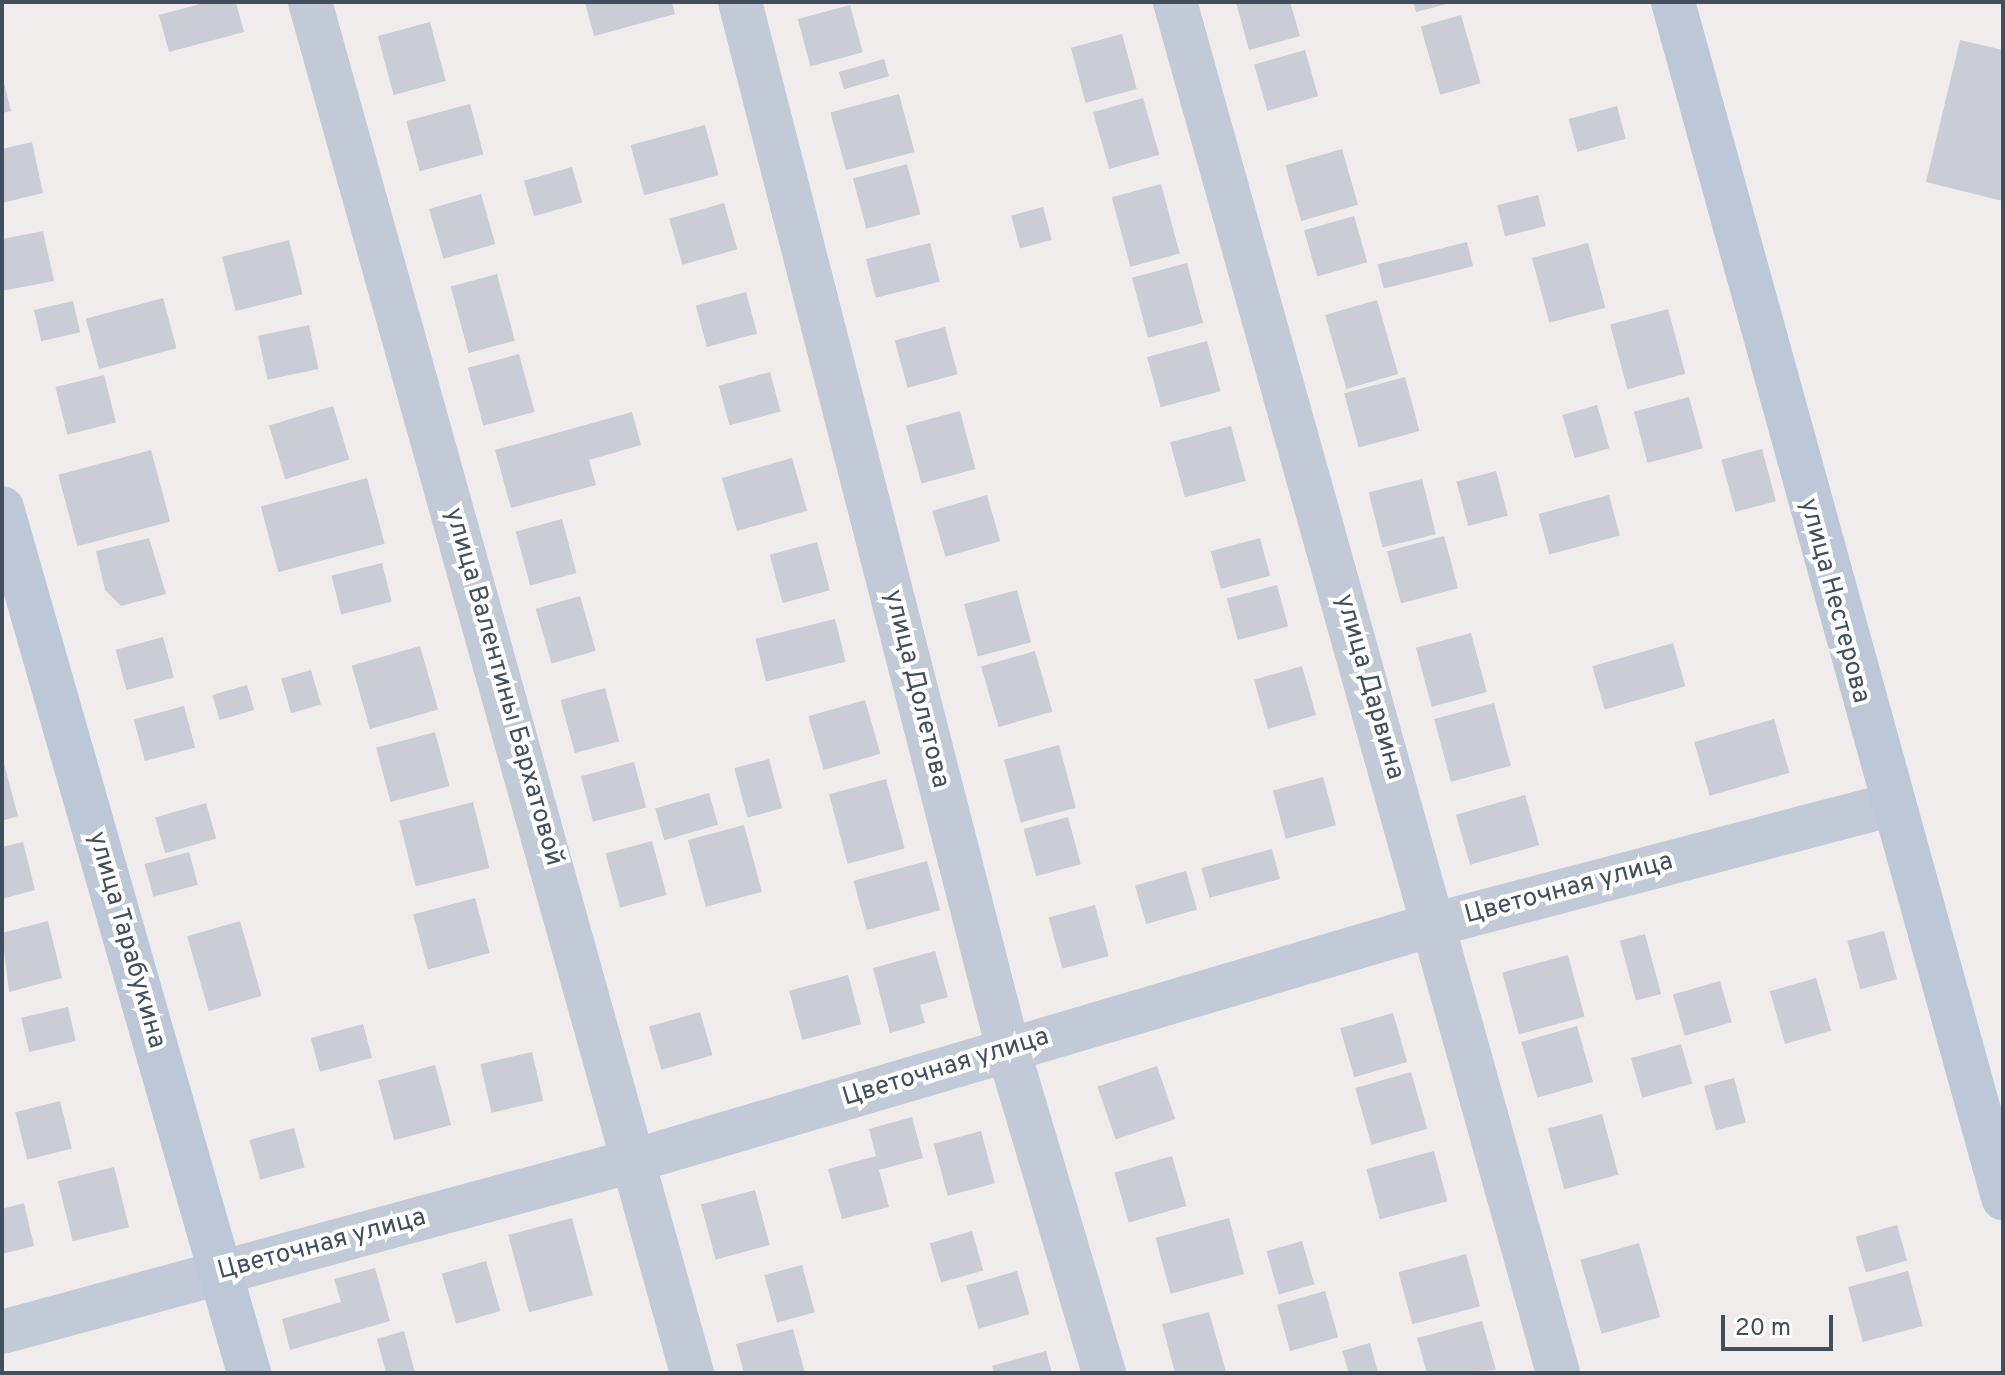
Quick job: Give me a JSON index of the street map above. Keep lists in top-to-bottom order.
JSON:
{
  "streets": {
    "street": [
      "улица Нестерова",
      "улица Валентины Бархатовой",
      "улица Дарвина",
      "улица Долетова",
      "Цветочная улица",
      "улица Тарабукина"
    ]
  },
  "crossings": [
    ["улица Нестерова", "Цветочная улица"],
    ["улица Валентины Бархатовой", "Цветочная улица"],
    ["улица Дарвина", "Цветочная улица"],
    ["улица Долетова", "Цветочная улица"],
    ["Цветочная улица", "улица Тарабукина"]
  ],
  "scale_bar": "20 m"
}
